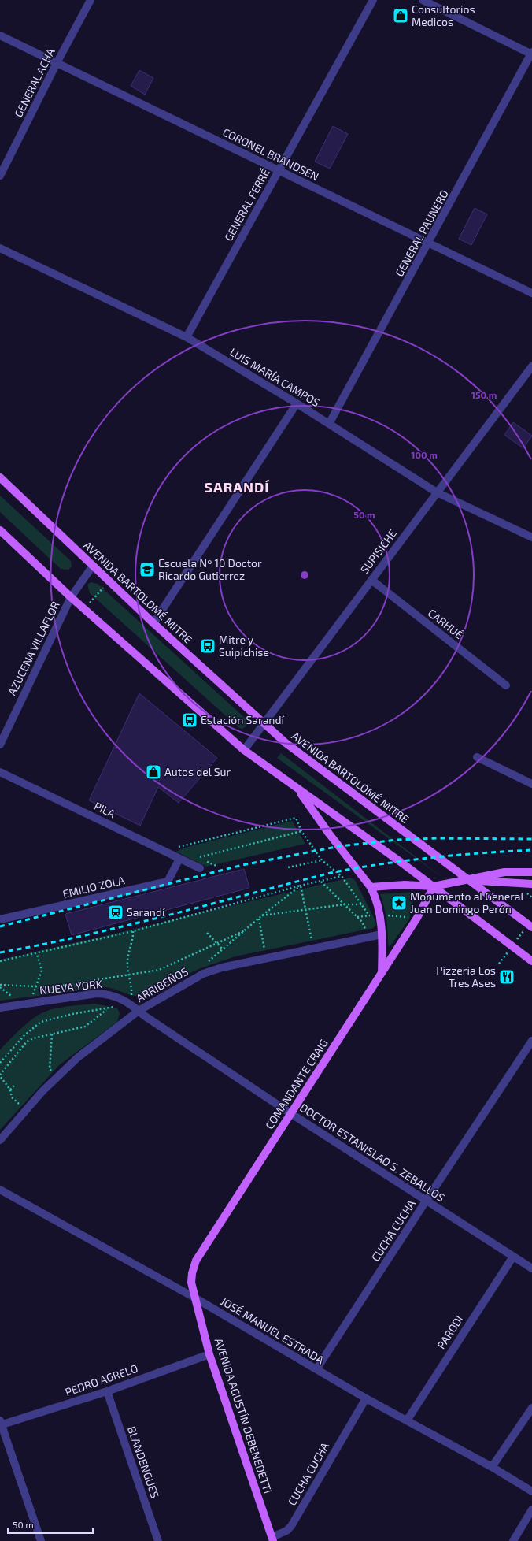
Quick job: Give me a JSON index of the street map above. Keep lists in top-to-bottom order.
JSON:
{
  "streets": {
    "main road": ["AVENIDA BARTOLOMÉ MITRE", "COMANDANTE CRAIG", "AVENIDA AGUSTÍN DEBENEDETTI"],
    "street": [
      "GENERAL ACHA",
      "CORONEL BRANDSEN",
      "GENERAL FERRÉ",
      "GENERAL PAUNERO",
      "LUIS MARÍA CAMPOS",
      "SUPISICHE",
      "CARHUÉ",
      "AZUCENA VILLAFLOR",
      "PILA",
      "EMILIO ZOLA",
      "ARRIBEÑOS",
      "NUEVA YORK",
      "DOCTOR ESTANISLAO S. ZEBALLOS",
      "CUCHA CUCHA",
      "JOSÉ MANUEL ESTRADA",
      "PARODI",
      "PEDRO AGRELO",
      "BLANDENGUES"
    ]
  },
  "crossings": [
    ["GENERAL ACHA", "CORONEL BRANDSEN"],
    ["CORONEL BRANDSEN", "GENERAL FERRÉ"],
    ["CORONEL BRANDSEN", "GENERAL PAUNERO"],
    ["GENERAL FERRÉ", "LUIS MARÍA CAMPOS"],
    ["GENERAL PAUNERO", "LUIS MARÍA CAMPOS"],
    ["LUIS MARÍA CAMPOS", "SUPISICHE"],
    ["SUPISICHE", "AVENIDA BARTOLOMÉ MITRE"],
    ["SUPISICHE", "CARHUÉ"],
    ["AVENIDA BARTOLOMÉ MITRE", "AZUCENA VILLAFLOR"],
    ["PILA", "EMILIO ZOLA"],
    ["ARRIBEÑOS", "NUEVA YORK"],
    ["ARRIBEÑOS", "DOCTOR ESTANISLAO S. ZEBALLOS"],
    ["NUEVA YORK", "DOCTOR ESTANISLAO S. ZEBALLOS"],
    ["COMANDANTE CRAIG", "DOCTOR ESTANISLAO S. ZEBALLOS"],
    ["COMANDANTE CRAIG", "JOSÉ MANUEL ESTRADA"],
    ["COMANDANTE CRAIG", "AVENIDA AGUSTÍN DEBENEDETTI"],
    ["DOCTOR ESTANISLAO S. ZEBALLOS", "CUCHA CUCHA"],
    ["DOCTOR ESTANISLAO S. ZEBALLOS", "PARODI"],
    ["CUCHA CUCHA", "JOSÉ MANUEL ESTRADA"],
    ["CUCHA CUCHA", "AVENIDA AGUSTÍN DEBENEDETTI"],
    ["JOSÉ MANUEL ESTRADA", "PARODI"],
    ["JOSÉ MANUEL ESTRADA", "AVENIDA AGUSTÍN DEBENEDETTI"],
    ["PEDRO AGRELO", "AVENIDA AGUSTÍN DEBENEDETTI"],
    ["PEDRO AGRELO", "BLANDENGUES"]
  ],
  "districts": ["SARANDÍ"],
  "places": {
    "shop": ["Consultorios Medicos", "Autos del Sur"],
    "school or university": ["Escuela Nº 10 Doctor Ricardo Gutierrez"],
    "bus stop": ["Mitre y Suipichise", "Estación Sarandí"],
    "place": ["Monumento al General Juan Domingo Perón"],
    "station": ["Sarandí"],
    "restaurant": ["Pizzeria Los Tres Ases"]
  },
  "scale_bar": "50 m",
  "rings": ["150 m", "100 m", "50 m"]
}
